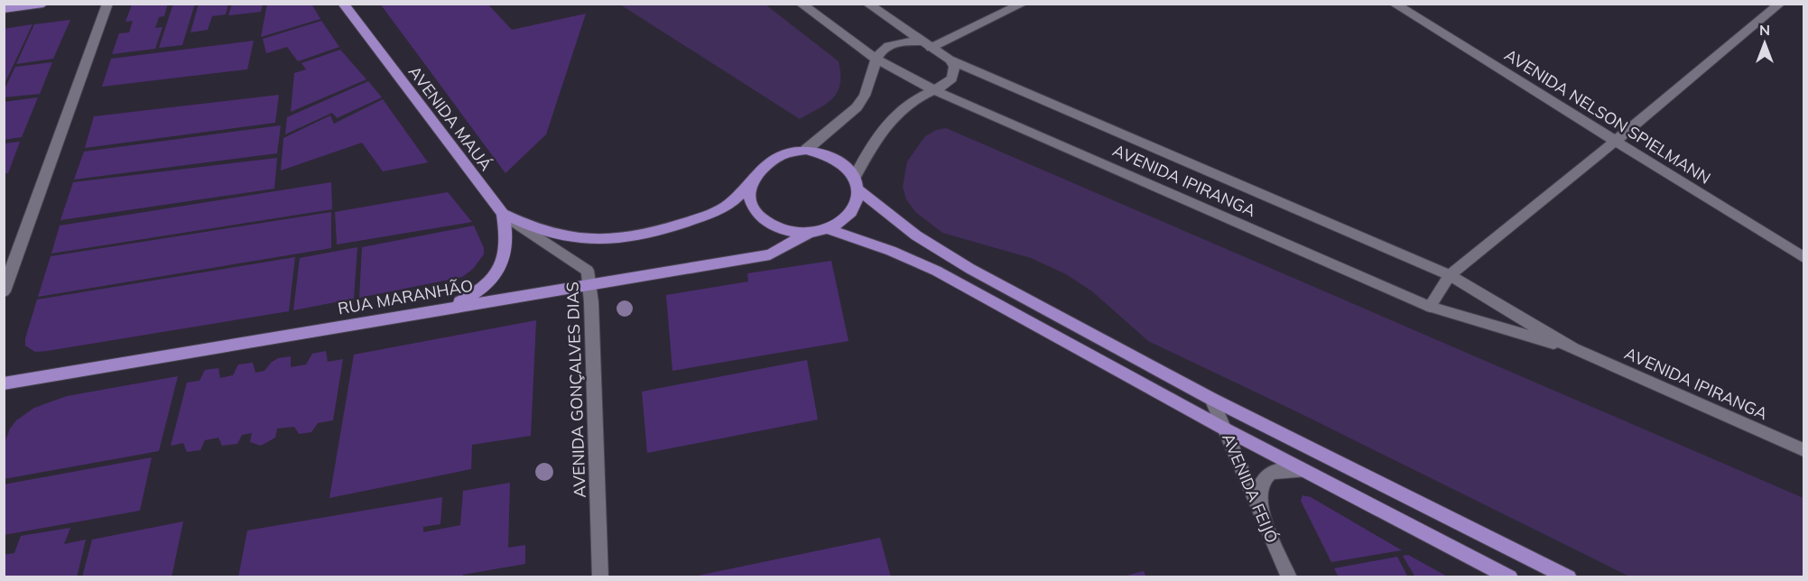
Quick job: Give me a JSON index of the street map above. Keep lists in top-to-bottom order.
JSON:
{
  "streets": {
    "main road": [
      "AVENIDA NELSON SPIELMANN",
      "AVENIDA MAUÁ",
      "AVENIDA IPIRANGA",
      "RUA MARANHÃO",
      "AVENIDA GONÇALVES DIAS",
      "AVENIDA FEIJÓ"
    ]
  },
  "crossings": [
    ["AVENIDA MAUÁ", "RUA MARANHÃO"],
    ["AVENIDA MAUÁ", "AVENIDA GONÇALVES DIAS"],
    ["RUA MARANHÃO", "AVENIDA GONÇALVES DIAS"]
  ],
  "north": "top"
}
